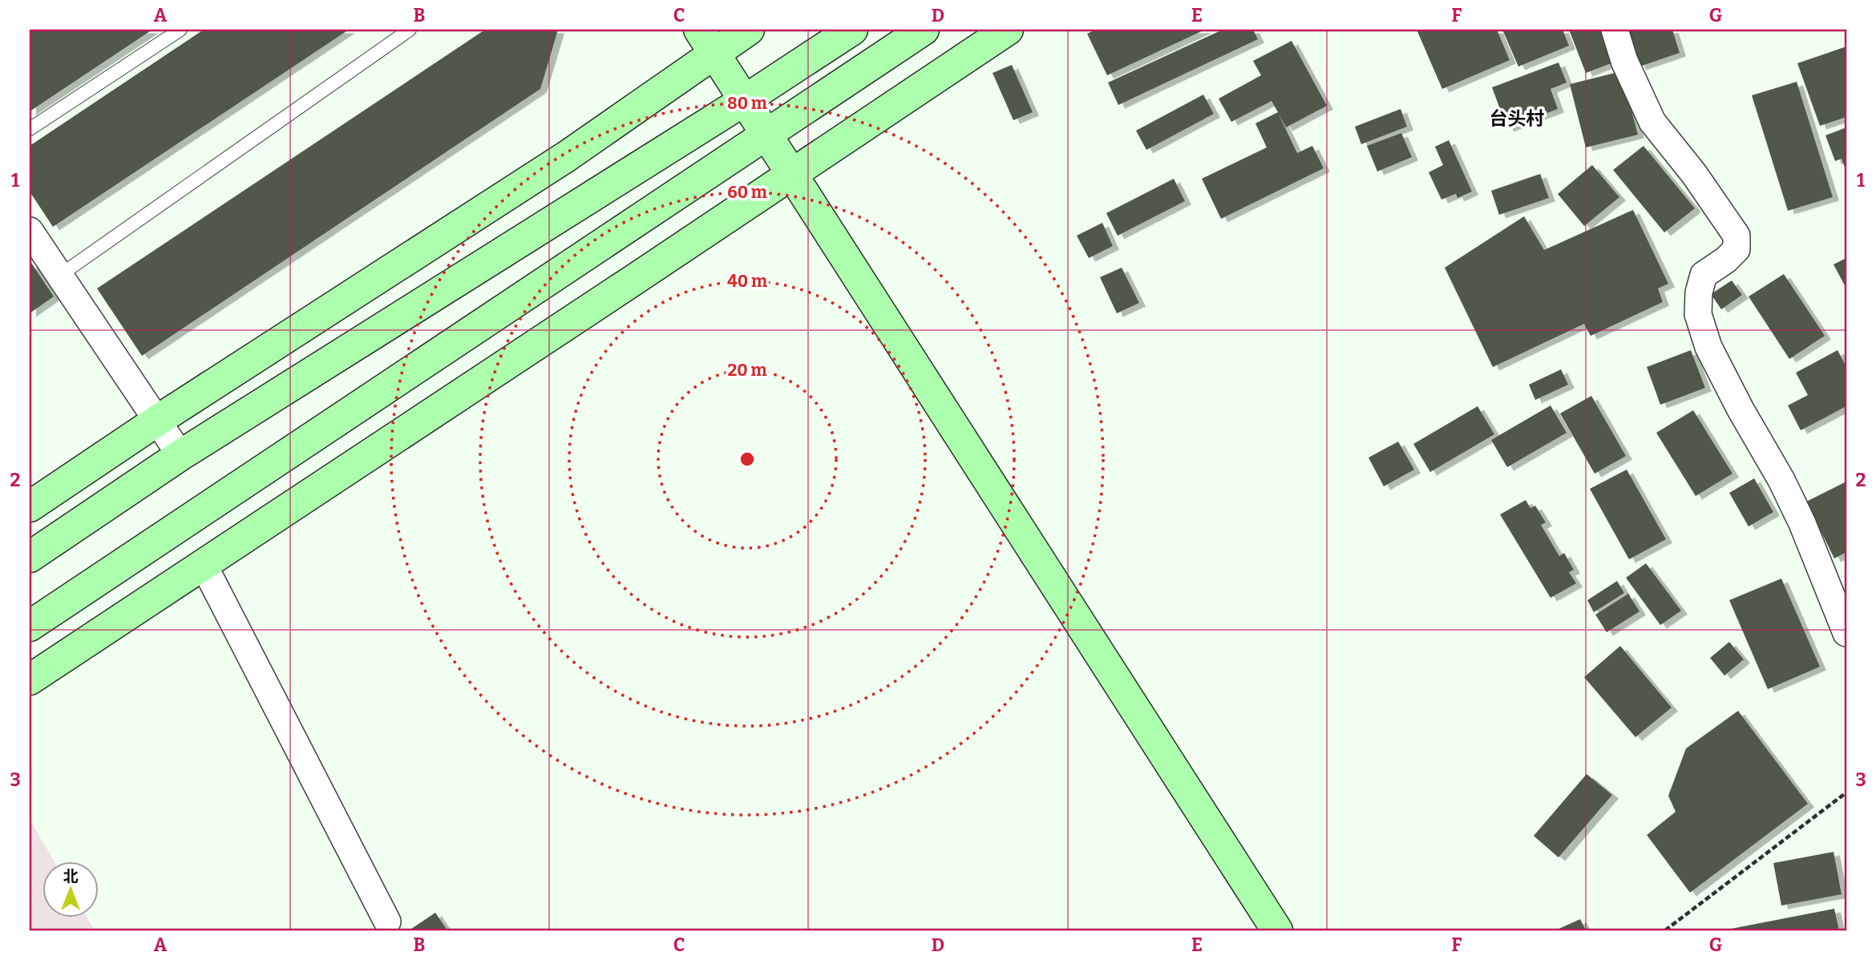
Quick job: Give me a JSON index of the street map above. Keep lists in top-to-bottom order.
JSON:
{
  "districts": ["台头村"],
  "north": "top",
  "grid": {
    "columns": [
      "A",
      "B",
      "C",
      "D",
      "E",
      "F",
      "G"
    ],
    "rows": ["1", "2", "3"]
  },
  "rings": [
    "80 m",
    "60 m",
    "40 m",
    "20 m"
  ]
}
